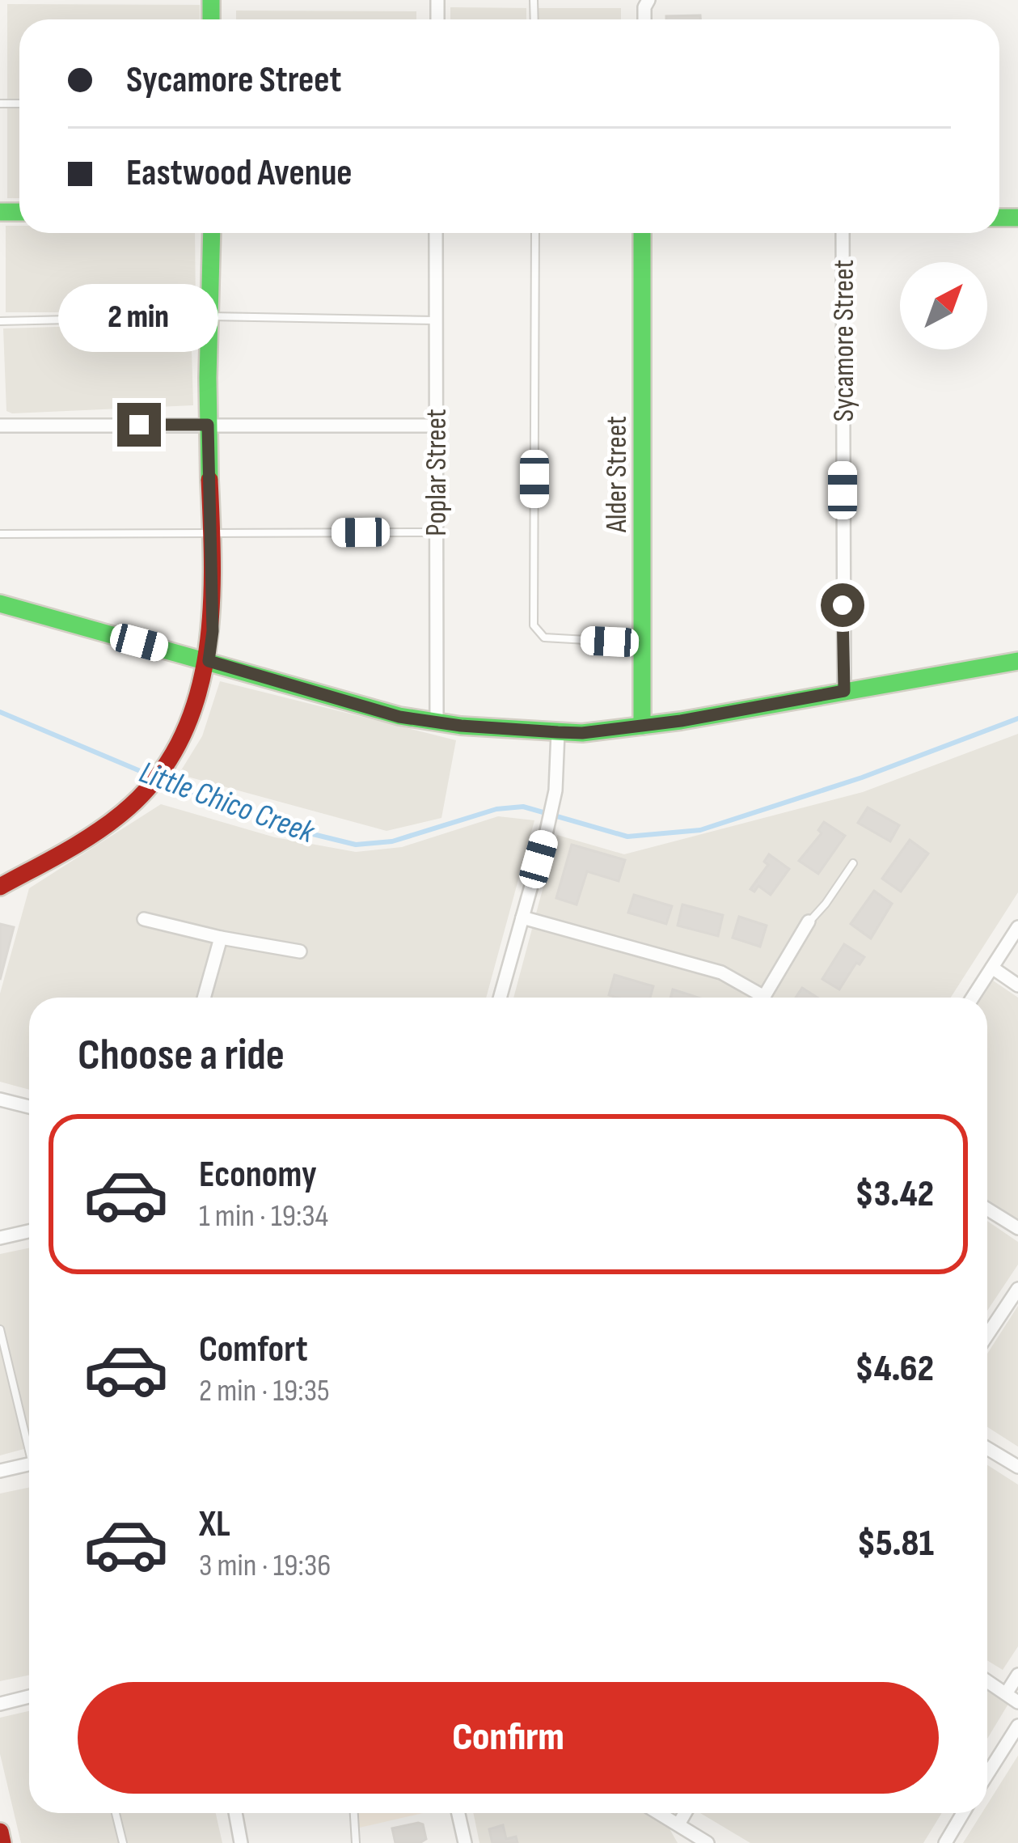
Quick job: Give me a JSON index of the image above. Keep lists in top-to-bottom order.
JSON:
{
  "streets": {
    "street": ["Sycamore Street", "Poplar Street", "Alder Street"]
  },
  "water": ["Little Chico Creek"],
  "north": "top right",
  "page": {
    "banner": ["Sycamore Street", "Eastwood Avenue"],
    "bubble": "2 min",
    "heading": "Choose a ride",
    "list": [
      {
        "name": "Economy",
        "note": "1 min · 19:34",
        "value": "$3.42"
      },
      {
        "name": "Comfort",
        "note": "2 min · 19:35",
        "value": "$4.62"
      },
      {
        "name": "XL",
        "note": "3 min · 19:36",
        "value": "$5.81"
      }
    ],
    "buttons": "Confirm"
  }
}
